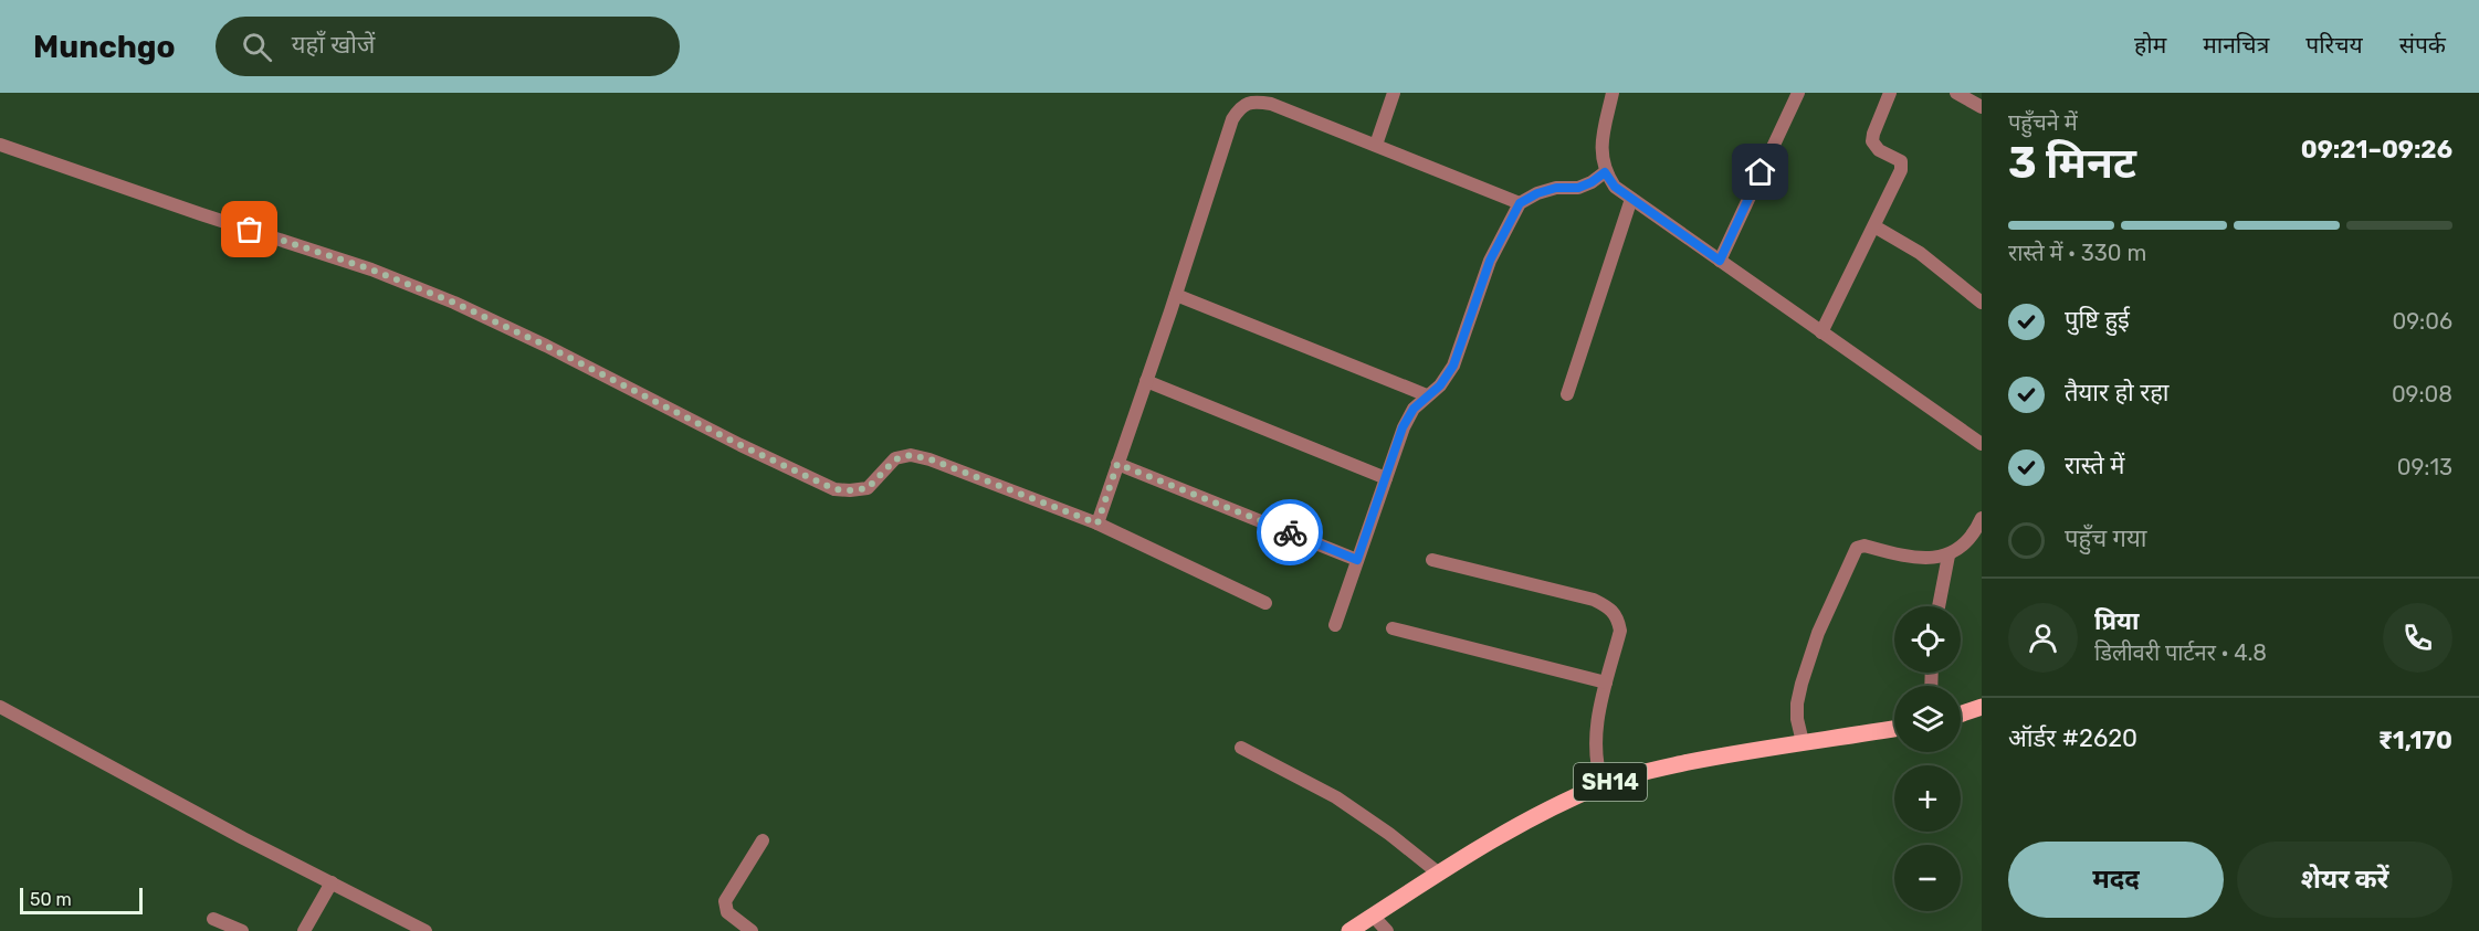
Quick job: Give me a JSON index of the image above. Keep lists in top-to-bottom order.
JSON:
{
  "streets": {
    "main road": ["SH14"]
  },
  "scale_bar": "50 m",
  "page": {
    "header": "Munchgo",
    "search": "यहाँ खोजें",
    "nav": [
      "होम",
      "मानचित्र",
      "परिचय",
      "संपर्क"
    ],
    "heading": ["3 मिनट", "पहुँचने में", "09:21–09:26"],
    "panel": [
      "प्रिया",
      "डिलीवरी पार्टनर · 4.8",
      "ऑर्डर #2620",
      "₹1,170"
    ],
    "bar": "रास्ते में · 330 m",
    "list": [
      ["पुष्टि हुई", "09:06"],
      ["तैयार हो रहा", "09:08"],
      ["रास्ते में", "09:13"],
      "पहुँच गया"
    ],
    "map_buttons": ["+", "−"],
    "buttons": ["मदद", "शेयर करें"],
    "scale": "50 m"
  }
}
